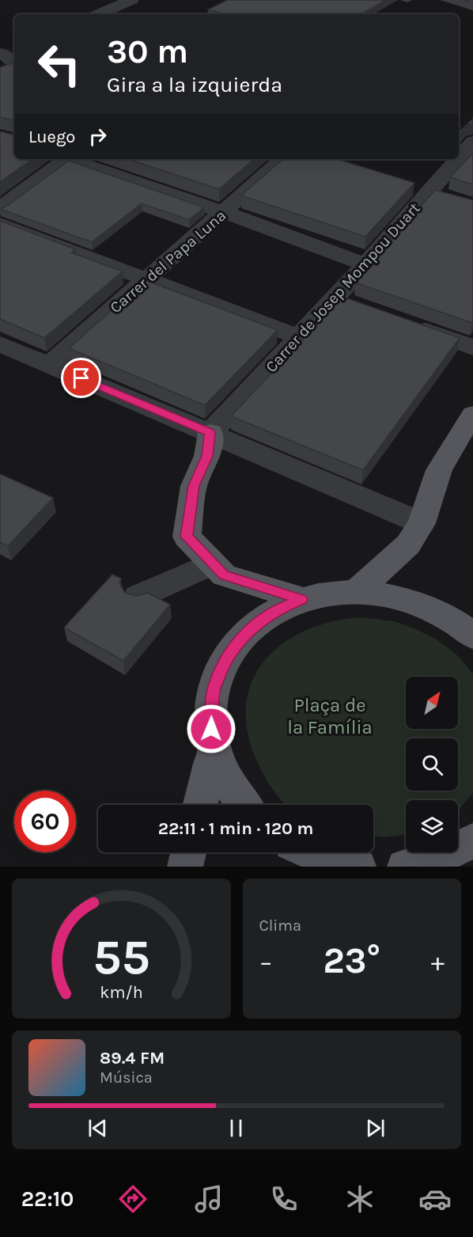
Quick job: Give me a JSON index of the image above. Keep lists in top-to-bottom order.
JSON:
{
  "streets": {
    "street": ["Carrer del Papa Luna", "Carrer de Josep Mompou Duart"]
  },
  "parks": ["Plaça de la Família"],
  "north": "top right",
  "page": {
    "turn": ["30 m", "Gira a la izquierda"],
    "then": "Luego",
    "limit": "60",
    "trip": "22:11 · 1 min · 120 m",
    "tile": "Clima",
    "heat": ["−", "23°", "+"],
    "song": ["89.4 FM", "Música"],
    "tabs": "22:10",
    "gauge": ["55", "km/h"]
  }
}
